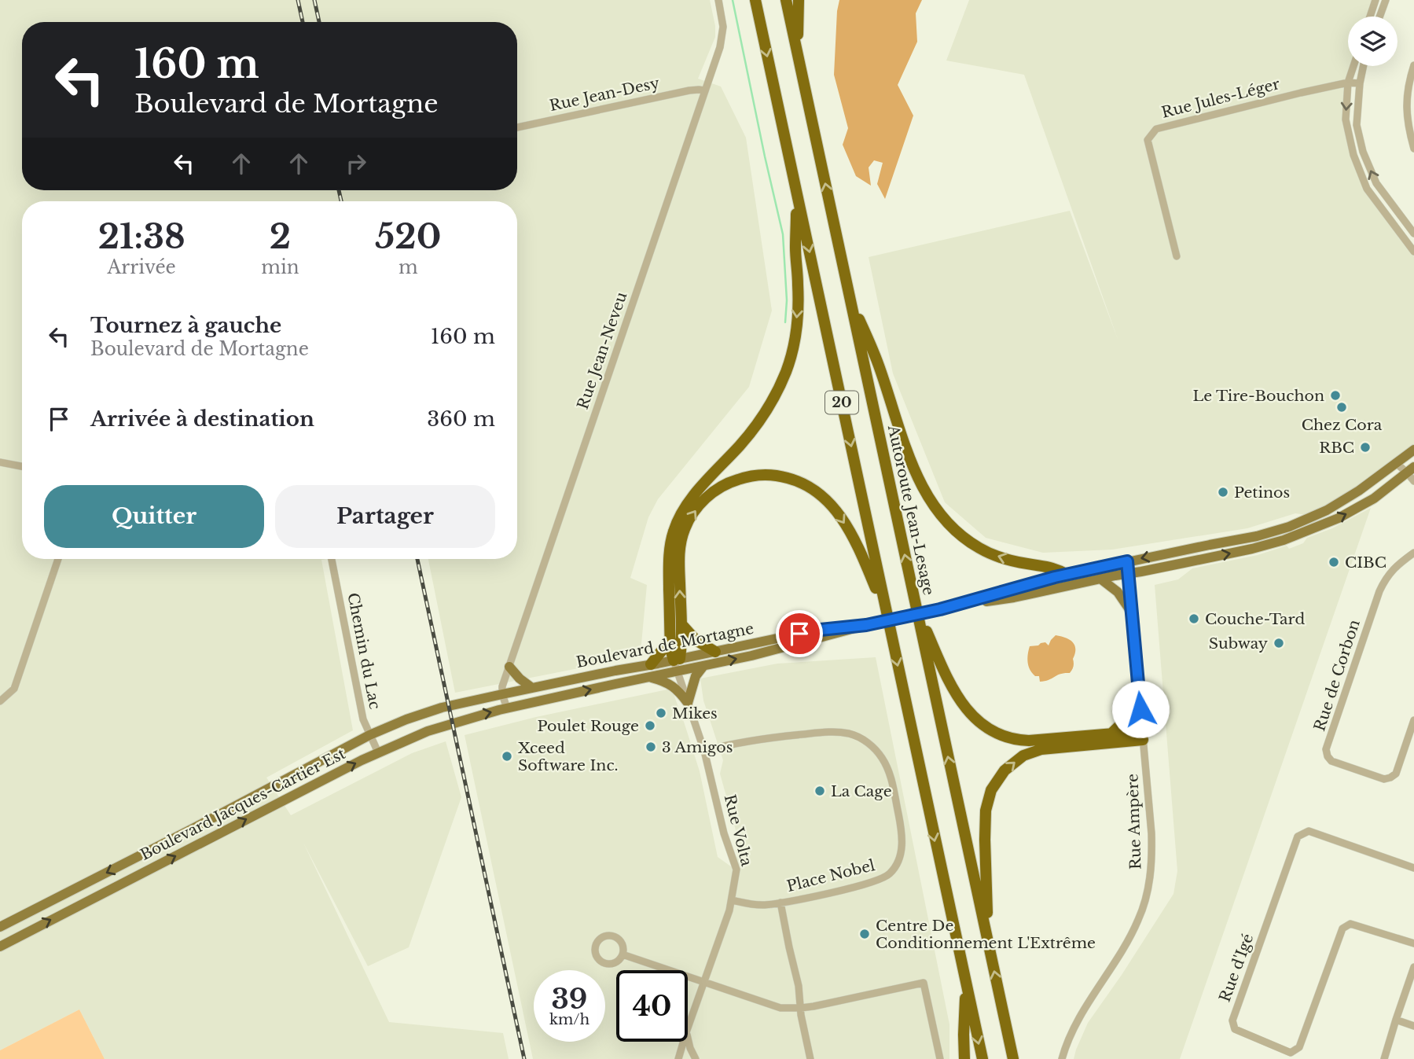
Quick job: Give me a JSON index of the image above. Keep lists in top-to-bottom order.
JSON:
{
  "streets": {
    "highway": ["20", "Autoroute Jean-Lesage"],
    "main road": ["Boulevard de Mortagne", "Boulevard Jacques-Cartier Est"],
    "street": [
      "Rue Jean-Desy",
      "Rue Jules-Léger",
      "Rue Jean-Neveu",
      "Chemin du Lac",
      "Rue de Corbon",
      "Rue Ampère",
      "Rue Volta",
      "Place Nobel",
      "Rue d'Igé"
    ]
  },
  "crossings": [
    ["Rue Jean-Desy", "Rue Jean-Neveu"],
    ["Rue Jean-Neveu", "Boulevard de Mortagne"],
    ["Rue Jean-Neveu", "Boulevard Jacques-Cartier Est"],
    ["Boulevard de Mortagne", "Boulevard Jacques-Cartier Est"],
    ["Boulevard de Mortagne", "Rue Ampère"],
    ["Boulevard de Mortagne", "Rue Volta"],
    ["Chemin du Lac", "Boulevard Jacques-Cartier Est"],
    ["Rue Volta", "Place Nobel"]
  ],
  "places": [
    "Le Tire-Bouchon",
    "Chez Cora",
    "RBC",
    "Petinos",
    "CIBC",
    "Couche-Tard",
    "Subway",
    "Mikes",
    "Poulet Rouge",
    "3 Amigos",
    "Xceed Software Inc.",
    "La Cage",
    "Centre De Conditionnement L'Extrême"
  ],
  "page": {
    "turn": ["160 m", "Boulevard de Mortagne"],
    "eta": [
      "21:38",
      "Arrivée",
      "2",
      "min",
      "520",
      "m"
    ],
    "list": [
      {
        "name": "Tournez à gauche",
        "note": "Boulevard de Mortagne",
        "value": "160 m"
      },
      {
        "name": "Arrivée à destination",
        "value": "360 m"
      }
    ],
    "buttons": ["Quitter", "Partager"],
    "speed": "39 km/h",
    "limit": "40"
  }
}
